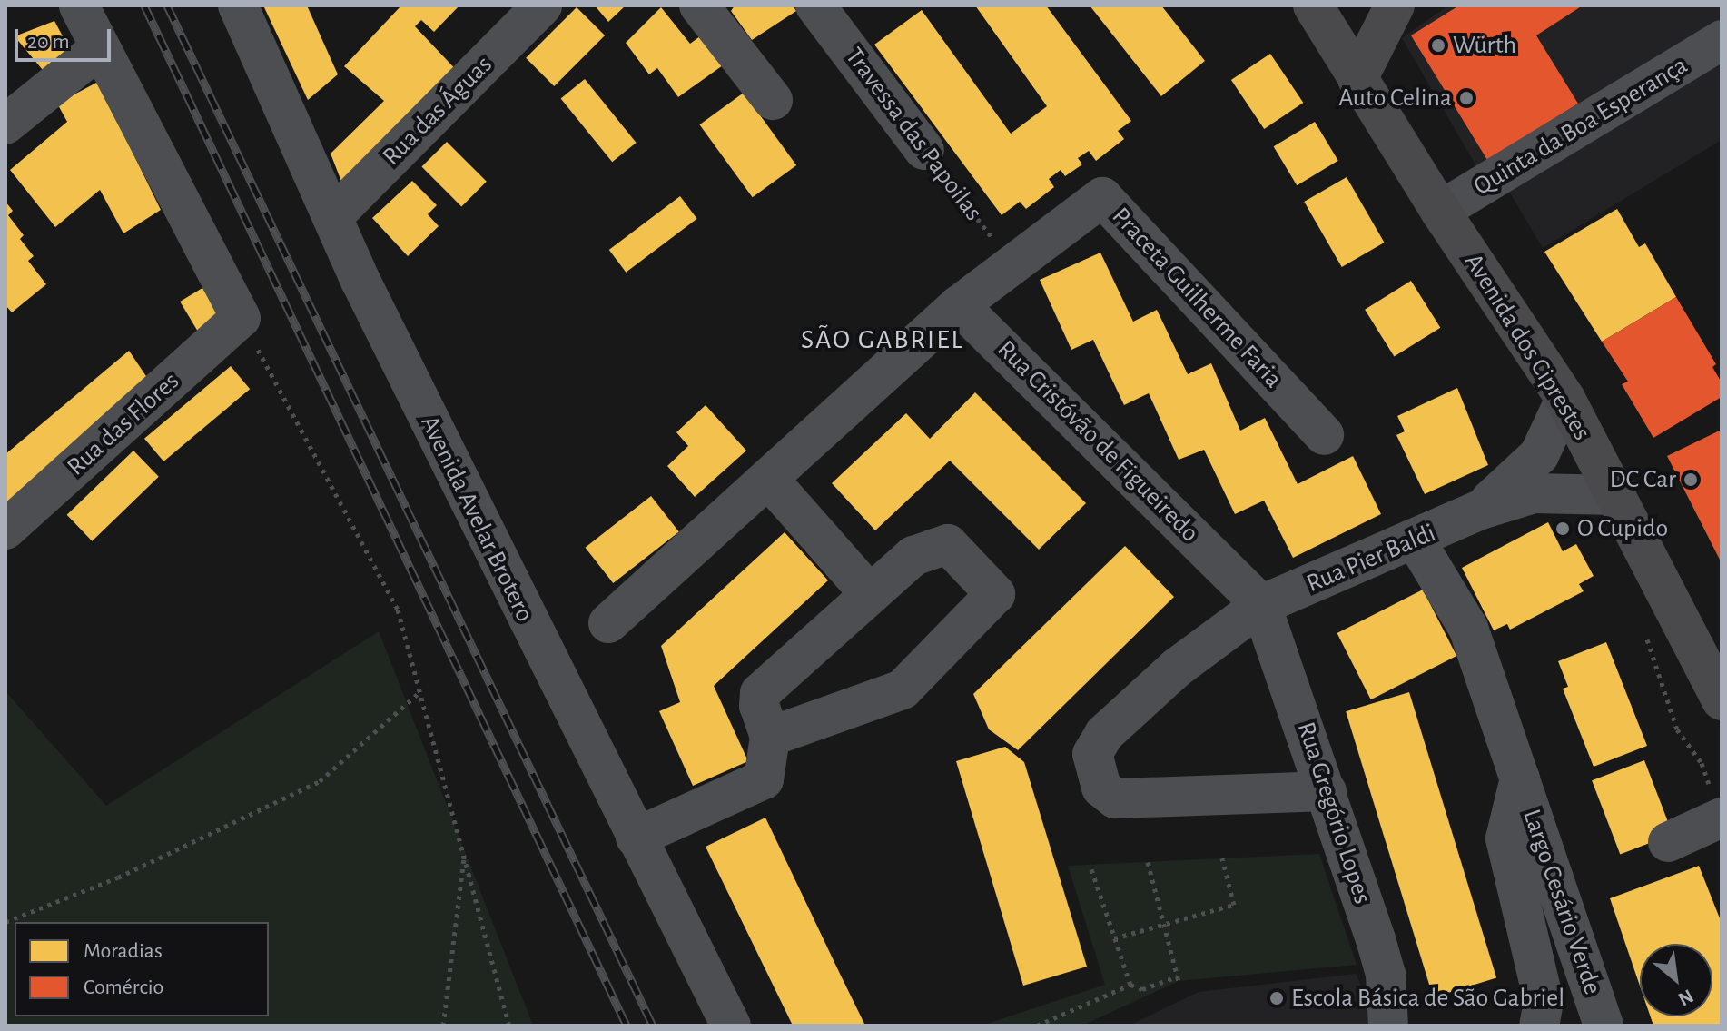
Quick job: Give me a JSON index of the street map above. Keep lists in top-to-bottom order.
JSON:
{
  "streets": {
    "main road": ["Avenida dos Ciprestes"],
    "street": [
      "Rua das Águas",
      "Quinta da Boa Esperança",
      "Travessa das Papoilas",
      "Praceta Guilherme Faria",
      "Rua das Flores",
      "Rua Cristóvão de Figueiredo",
      "Avenida Avelar Brotero",
      "Rua Pier Baldi",
      "Rua Gregório Lopes",
      "Largo Cesário Verde"
    ]
  },
  "crossings": [
    ["Rua das Águas", "Avenida Avelar Brotero"],
    ["Quinta da Boa Esperança", "Avenida dos Ciprestes"],
    ["Travessa das Papoilas", "Praceta Guilherme Faria"],
    ["Praceta Guilherme Faria", "Rua Cristóvão de Figueiredo"],
    ["Avenida dos Ciprestes", "Rua Pier Baldi"],
    ["Rua Cristóvão de Figueiredo", "Rua Pier Baldi"],
    ["Rua Cristóvão de Figueiredo", "Rua Gregório Lopes"],
    ["Rua Pier Baldi", "Rua Gregório Lopes"],
    ["Rua Pier Baldi", "Largo Cesário Verde"]
  ],
  "districts": ["SÃO GABRIEL"],
  "places": [
    "Würth",
    "Auto Celina",
    "DC Car",
    "O Cupido",
    "Escola Básica de São Gabriel"
  ],
  "legend": ["Moradias", "Comércio"],
  "scale_bar": "20 m",
  "north": "bottom right"
}
